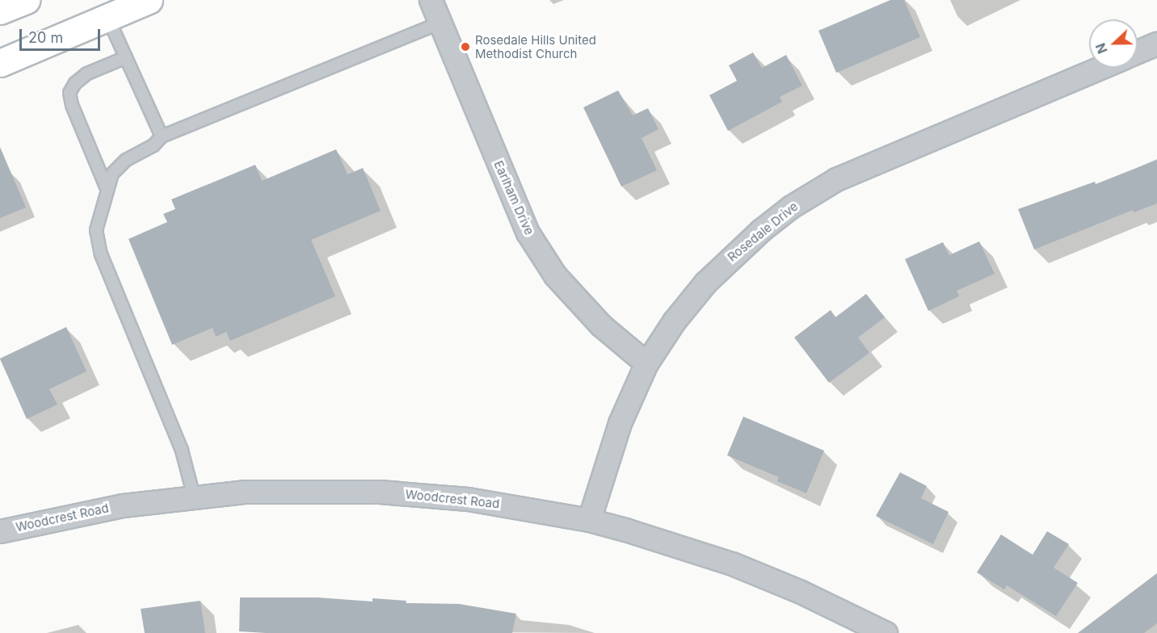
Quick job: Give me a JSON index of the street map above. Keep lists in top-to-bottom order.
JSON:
{
  "streets": {
    "street": ["Earlham Drive", "Rosedale Drive", "Woodcrest Road"]
  },
  "crossings": [
    ["Earlham Drive", "Rosedale Drive"],
    ["Rosedale Drive", "Woodcrest Road"]
  ],
  "places": ["Rosedale Hills United Methodist Church"],
  "scale_bar": "20 m",
  "north": "left"
}
